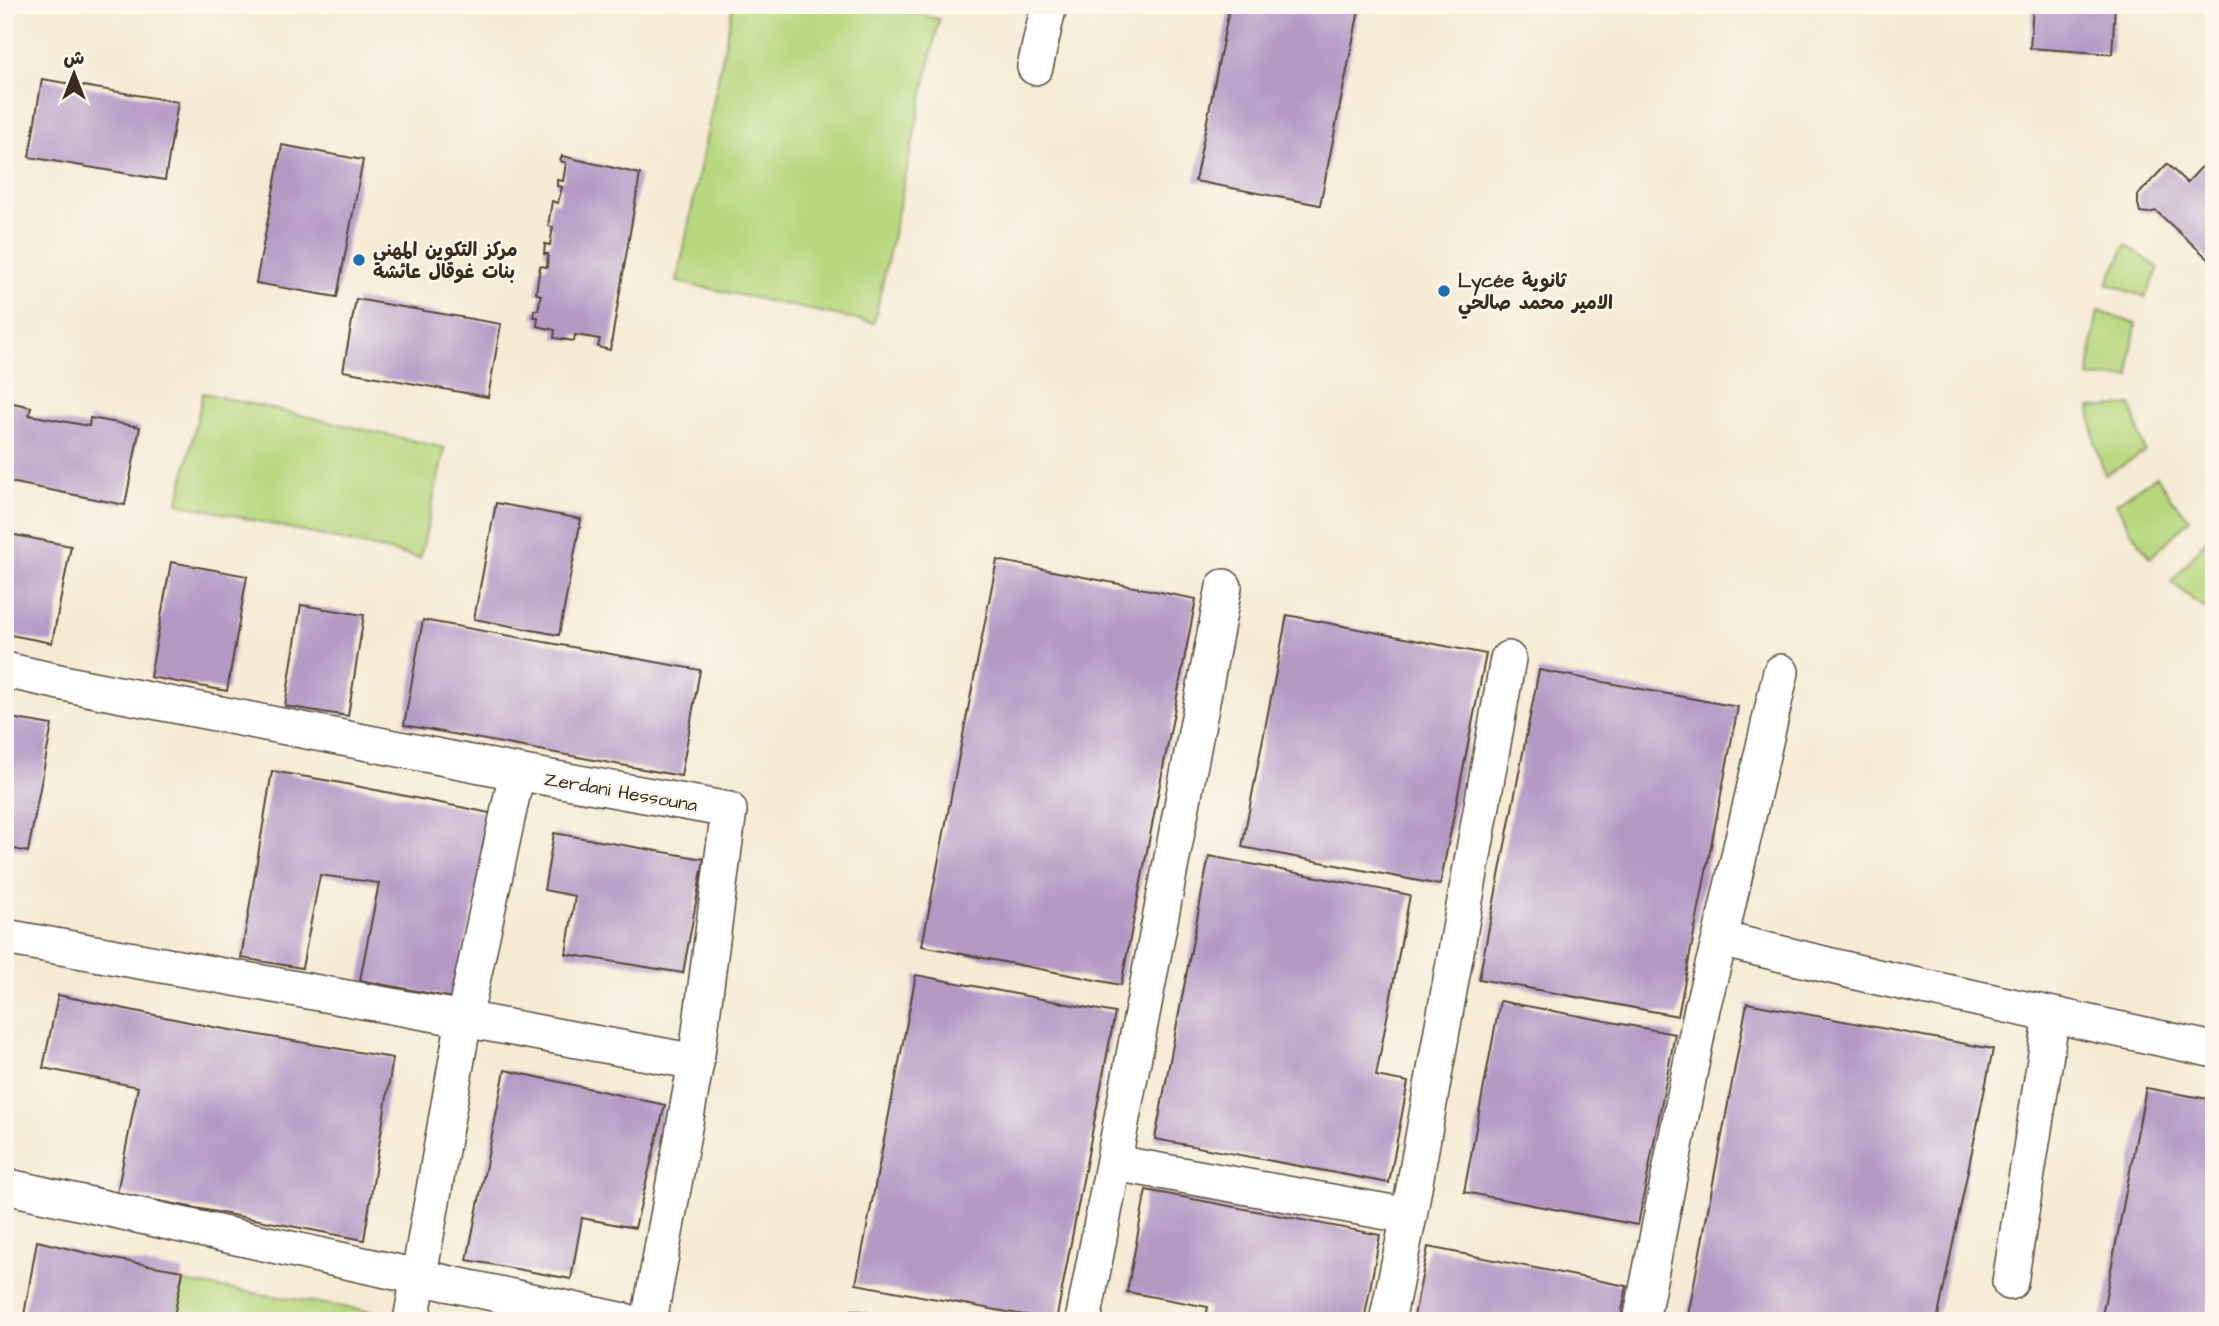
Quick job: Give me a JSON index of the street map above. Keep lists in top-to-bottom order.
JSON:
{
  "streets": {
    "street": ["Zerdani Hessouna"]
  },
  "places": ["مركز التكوين المهني بنات غوقال عائشة", "Lycée ثانوية الامير محمد صالحي"],
  "north": "top"
}
